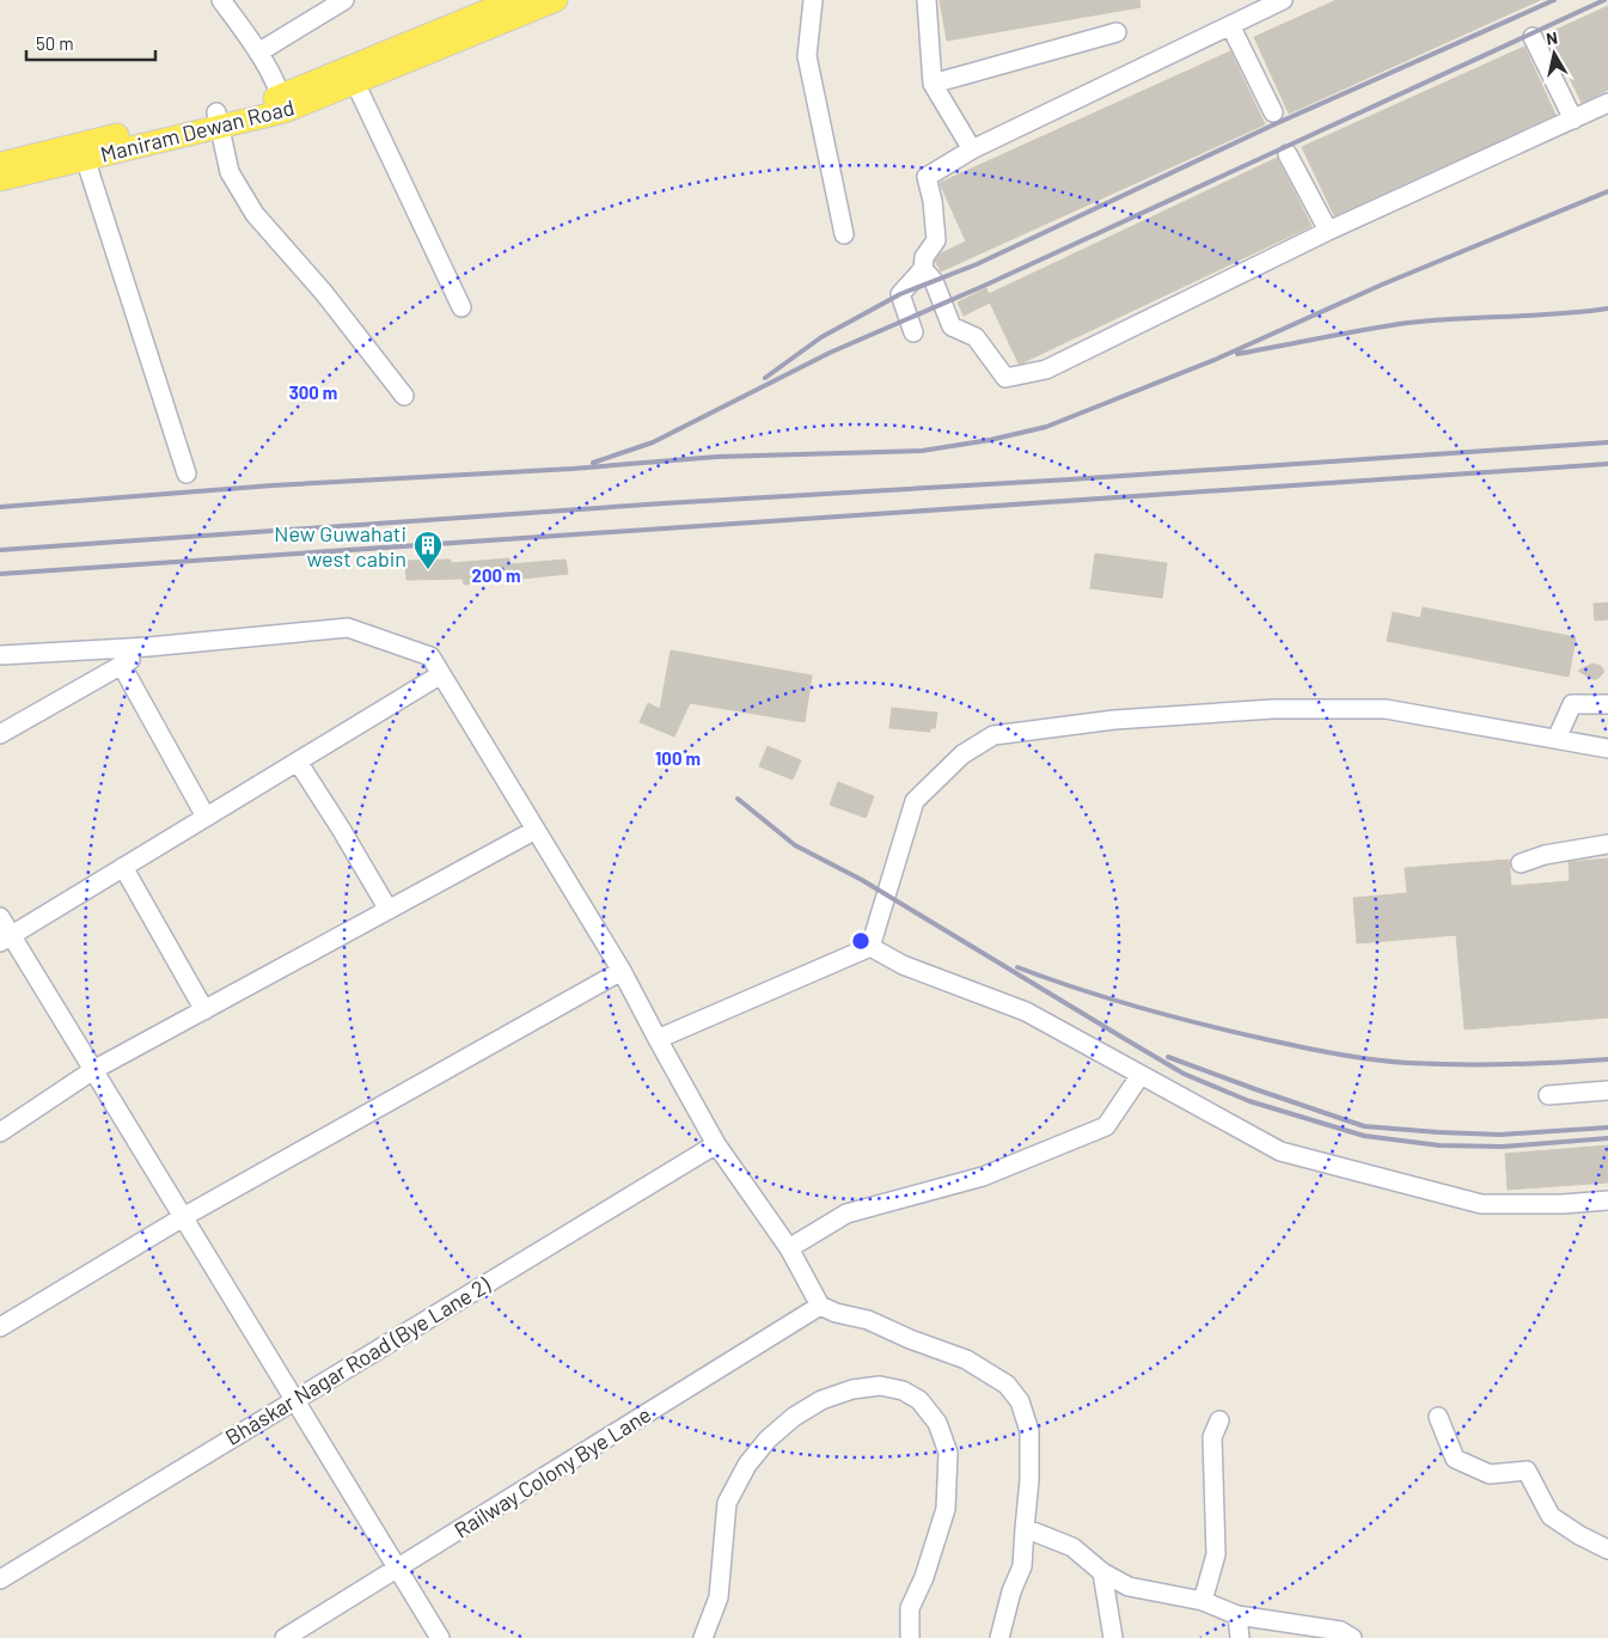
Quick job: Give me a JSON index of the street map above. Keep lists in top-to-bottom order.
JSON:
{
  "streets": {
    "main road": ["Maniram Dewan Road"],
    "street": ["Bhaskar Nagar Road (Bye Lane 2)", "Railway Colony Bye Lane"]
  },
  "places": {
    "building": ["New Guwahati west cabin"]
  },
  "scale_bar": "50 m",
  "north": "top",
  "rings": ["300 m", "200 m", "100 m"]
}
